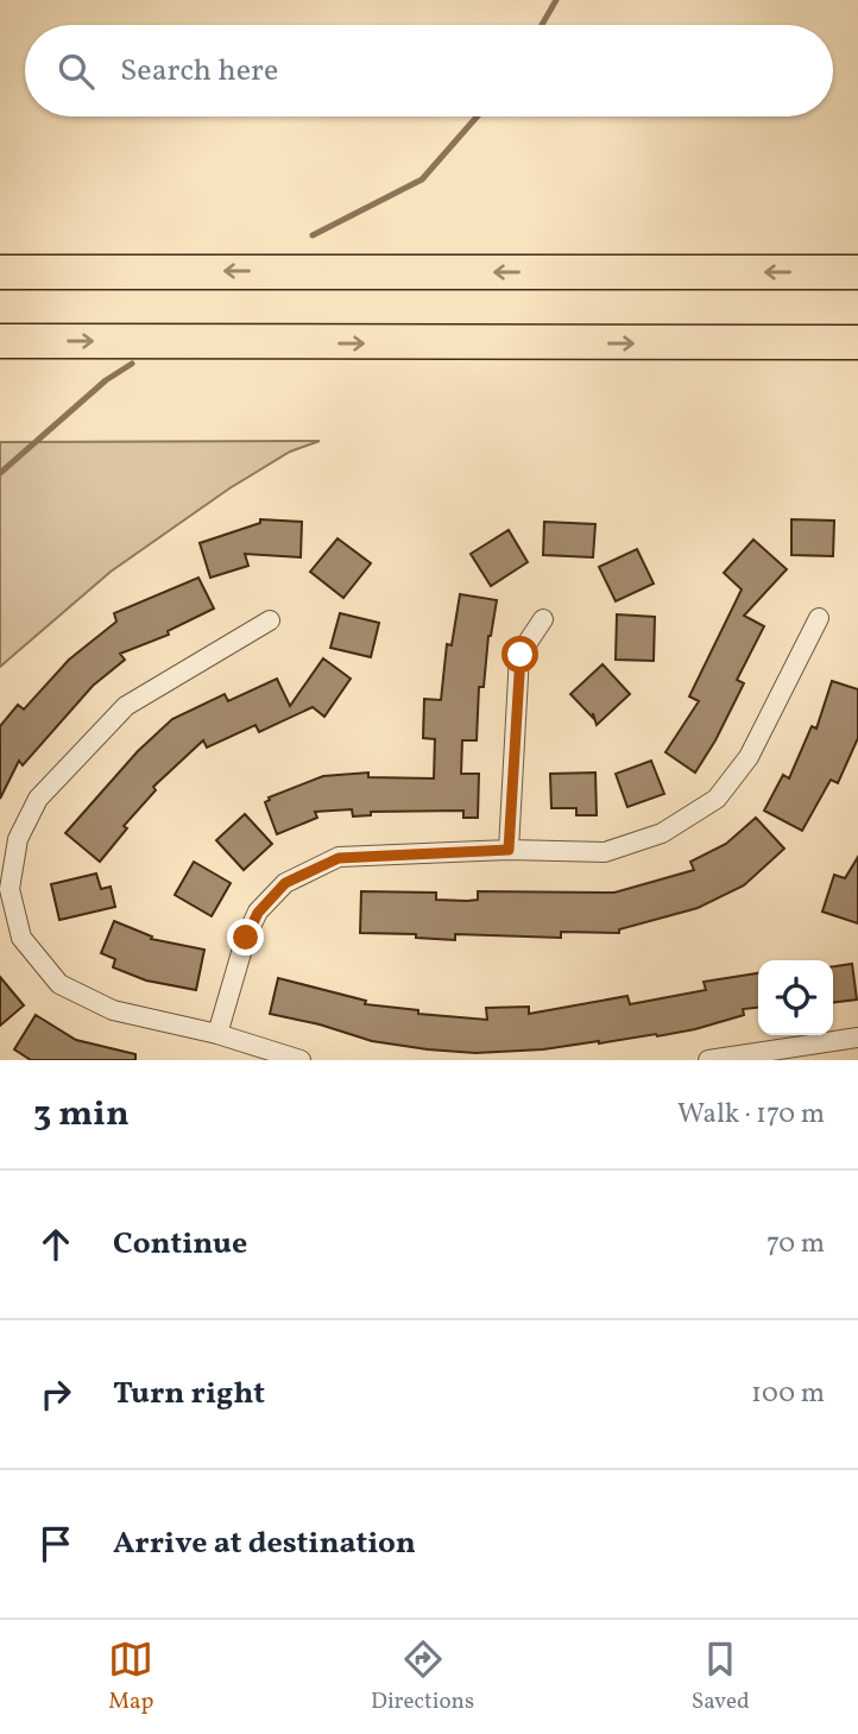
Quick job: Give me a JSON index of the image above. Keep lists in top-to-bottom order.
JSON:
{
  "page": {
    "search": "Search here",
    "heading": ["3 min", "Walk · 170 m"],
    "list": [
      ["Continue", "70 m"],
      ["Turn right", "100 m"],
      "Arrive at destination"
    ],
    "nav": ["Map", "Directions", "Saved"]
  }
}
